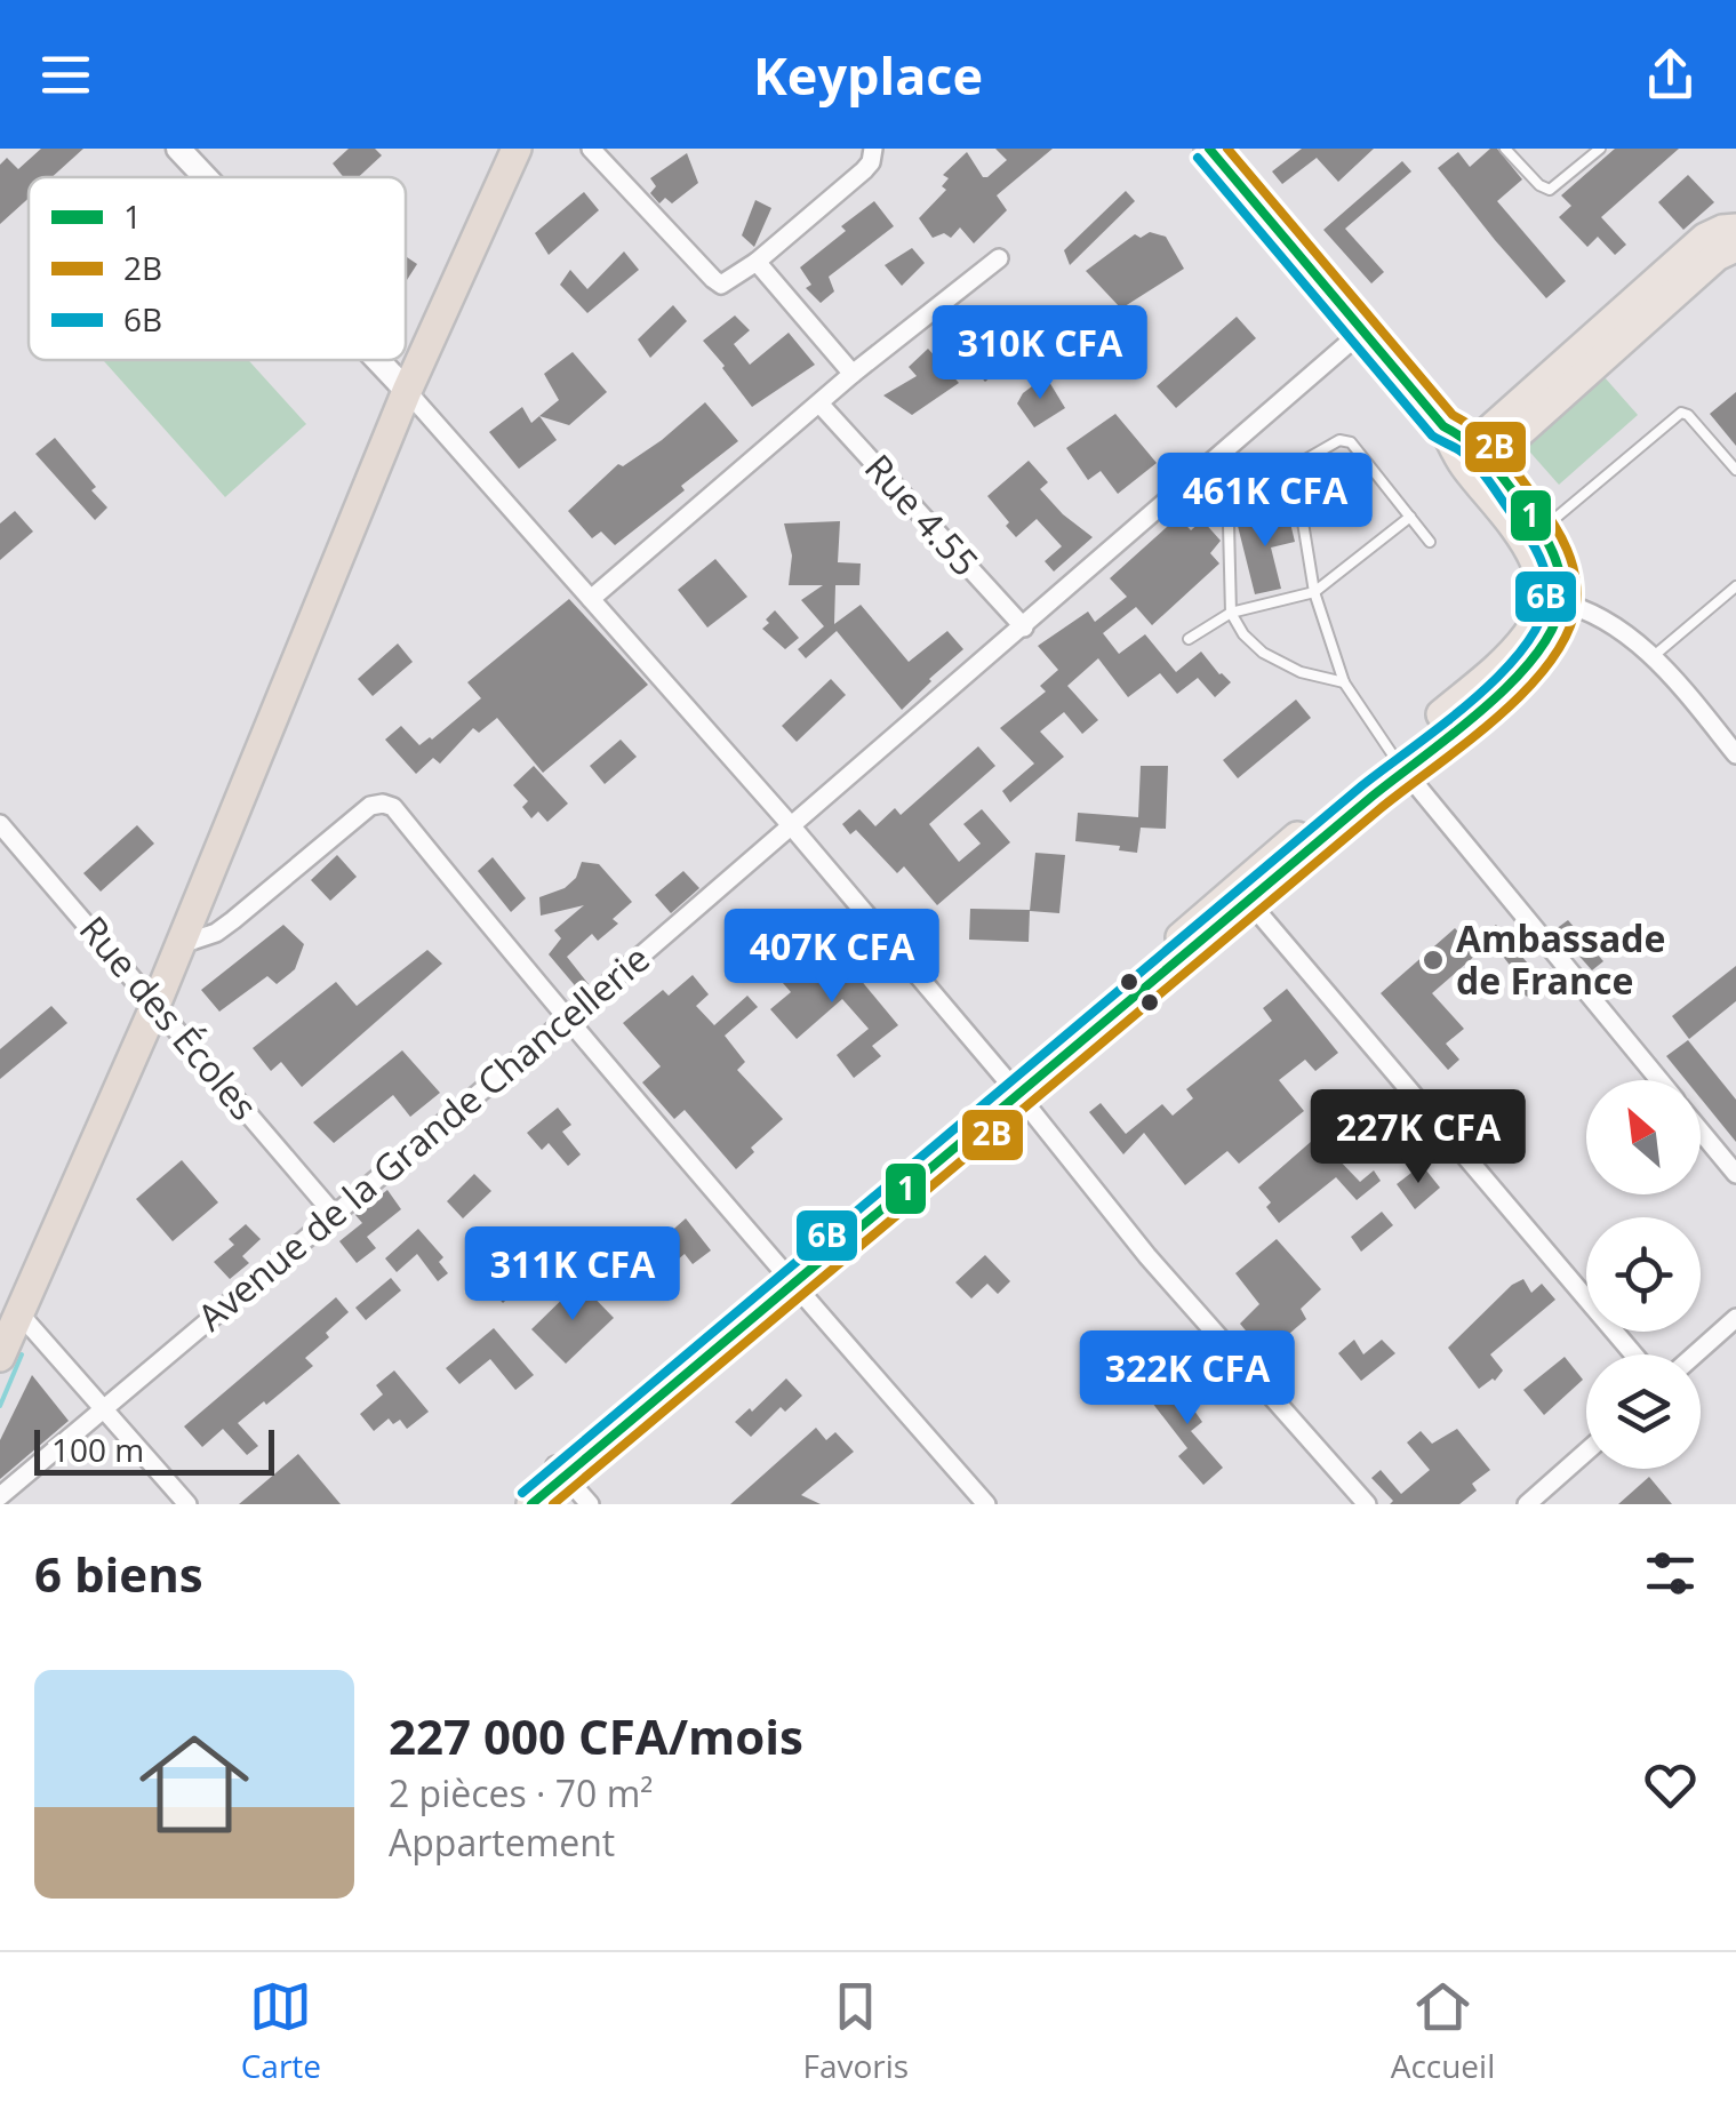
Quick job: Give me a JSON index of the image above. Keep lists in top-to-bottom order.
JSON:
{
  "streets": {
    "street": ["Rue 4.55", "Rue des Écoles", "Avenue de la Grande Chancellerie"]
  },
  "crossings": [
    ["Rue 4.55", "Avenue de la Grande Chancellerie"],
    ["Rue des Écoles", "Avenue de la Grande Chancellerie"]
  ],
  "places": ["Ambassade de France"],
  "lines": ["transit line 1", "transit line 2B", "transit line 6B"],
  "legend": ["1", "2B", "6B"],
  "scale_bar": "100 m",
  "north": "top left",
  "page": {
    "header": "Keyplace",
    "price": [
      "310K CFA",
      "461K CFA",
      "407K CFA",
      "227K CFA",
      "311K CFA",
      "322K CFA"
    ],
    "scale": "100 m",
    "heading": "6 biens",
    "list": [
      {
        "name": "227 000 CFA/mois",
        "note": "2 pièces · 70 m² · Appartement"
      }
    ],
    "tabs": ["Carte", "Favoris", "Accueil"]
  }
}
